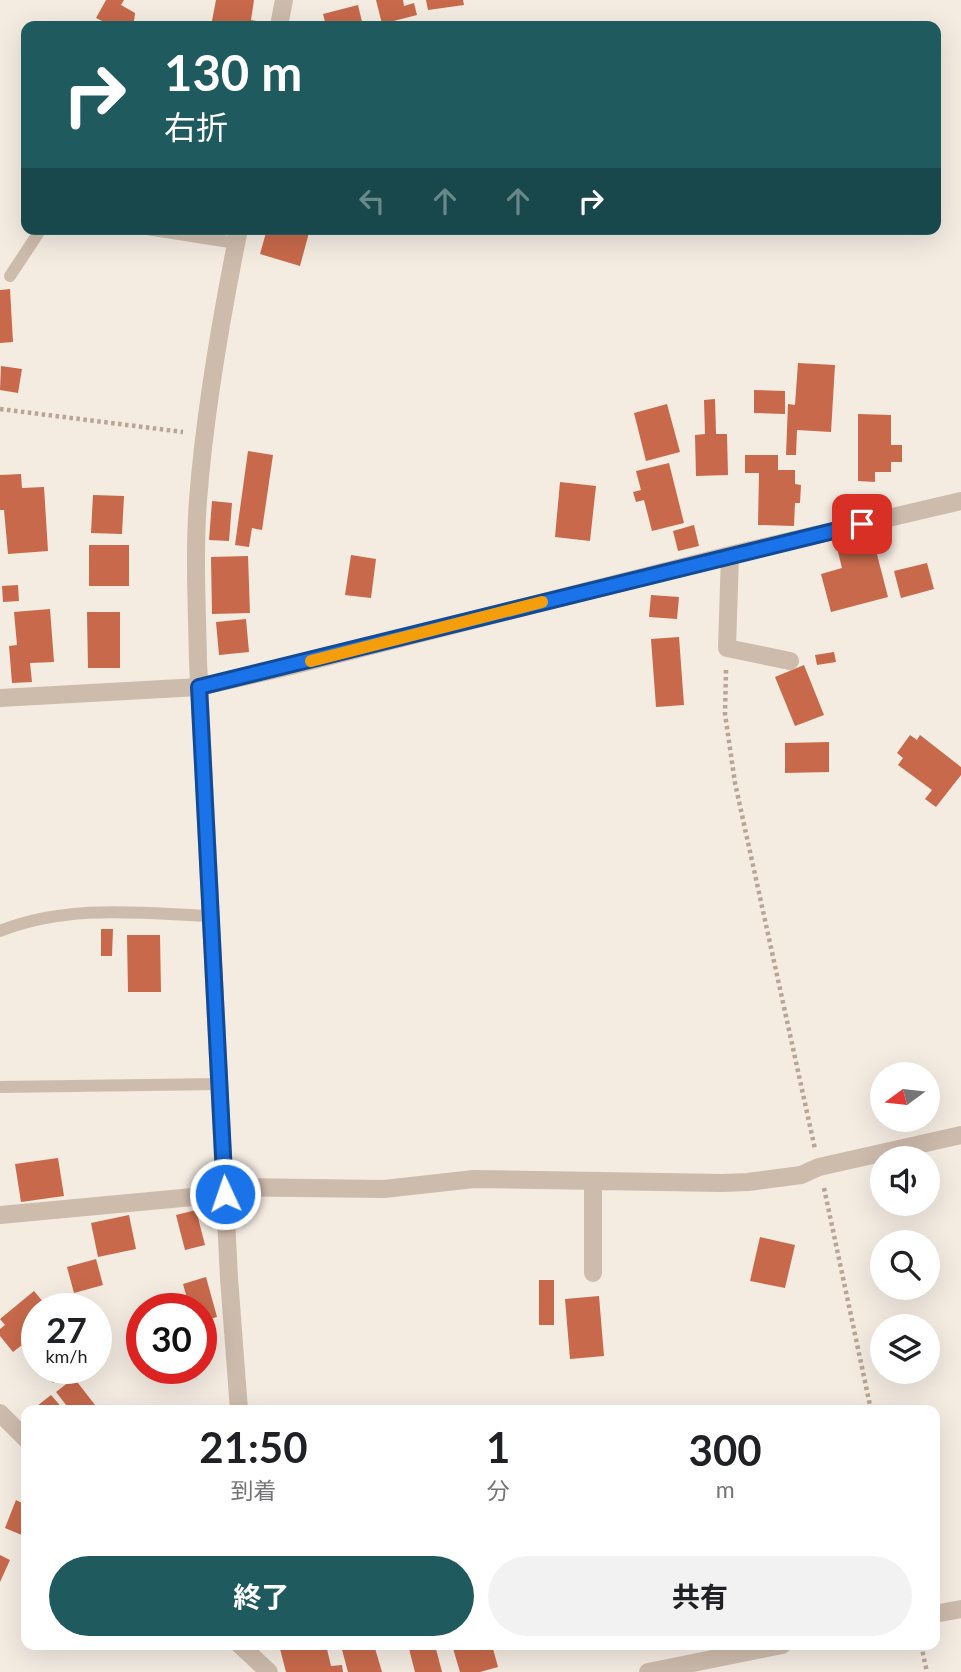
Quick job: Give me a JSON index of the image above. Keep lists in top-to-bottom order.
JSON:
{
  "north": "left",
  "page": {
    "turn": ["130 m", "右折"],
    "speed": "27 km/h",
    "limit": "30",
    "eta": [
      "21:50",
      "到着",
      "1",
      "分",
      "300",
      "m"
    ],
    "buttons": ["終了", "共有"]
  }
}
